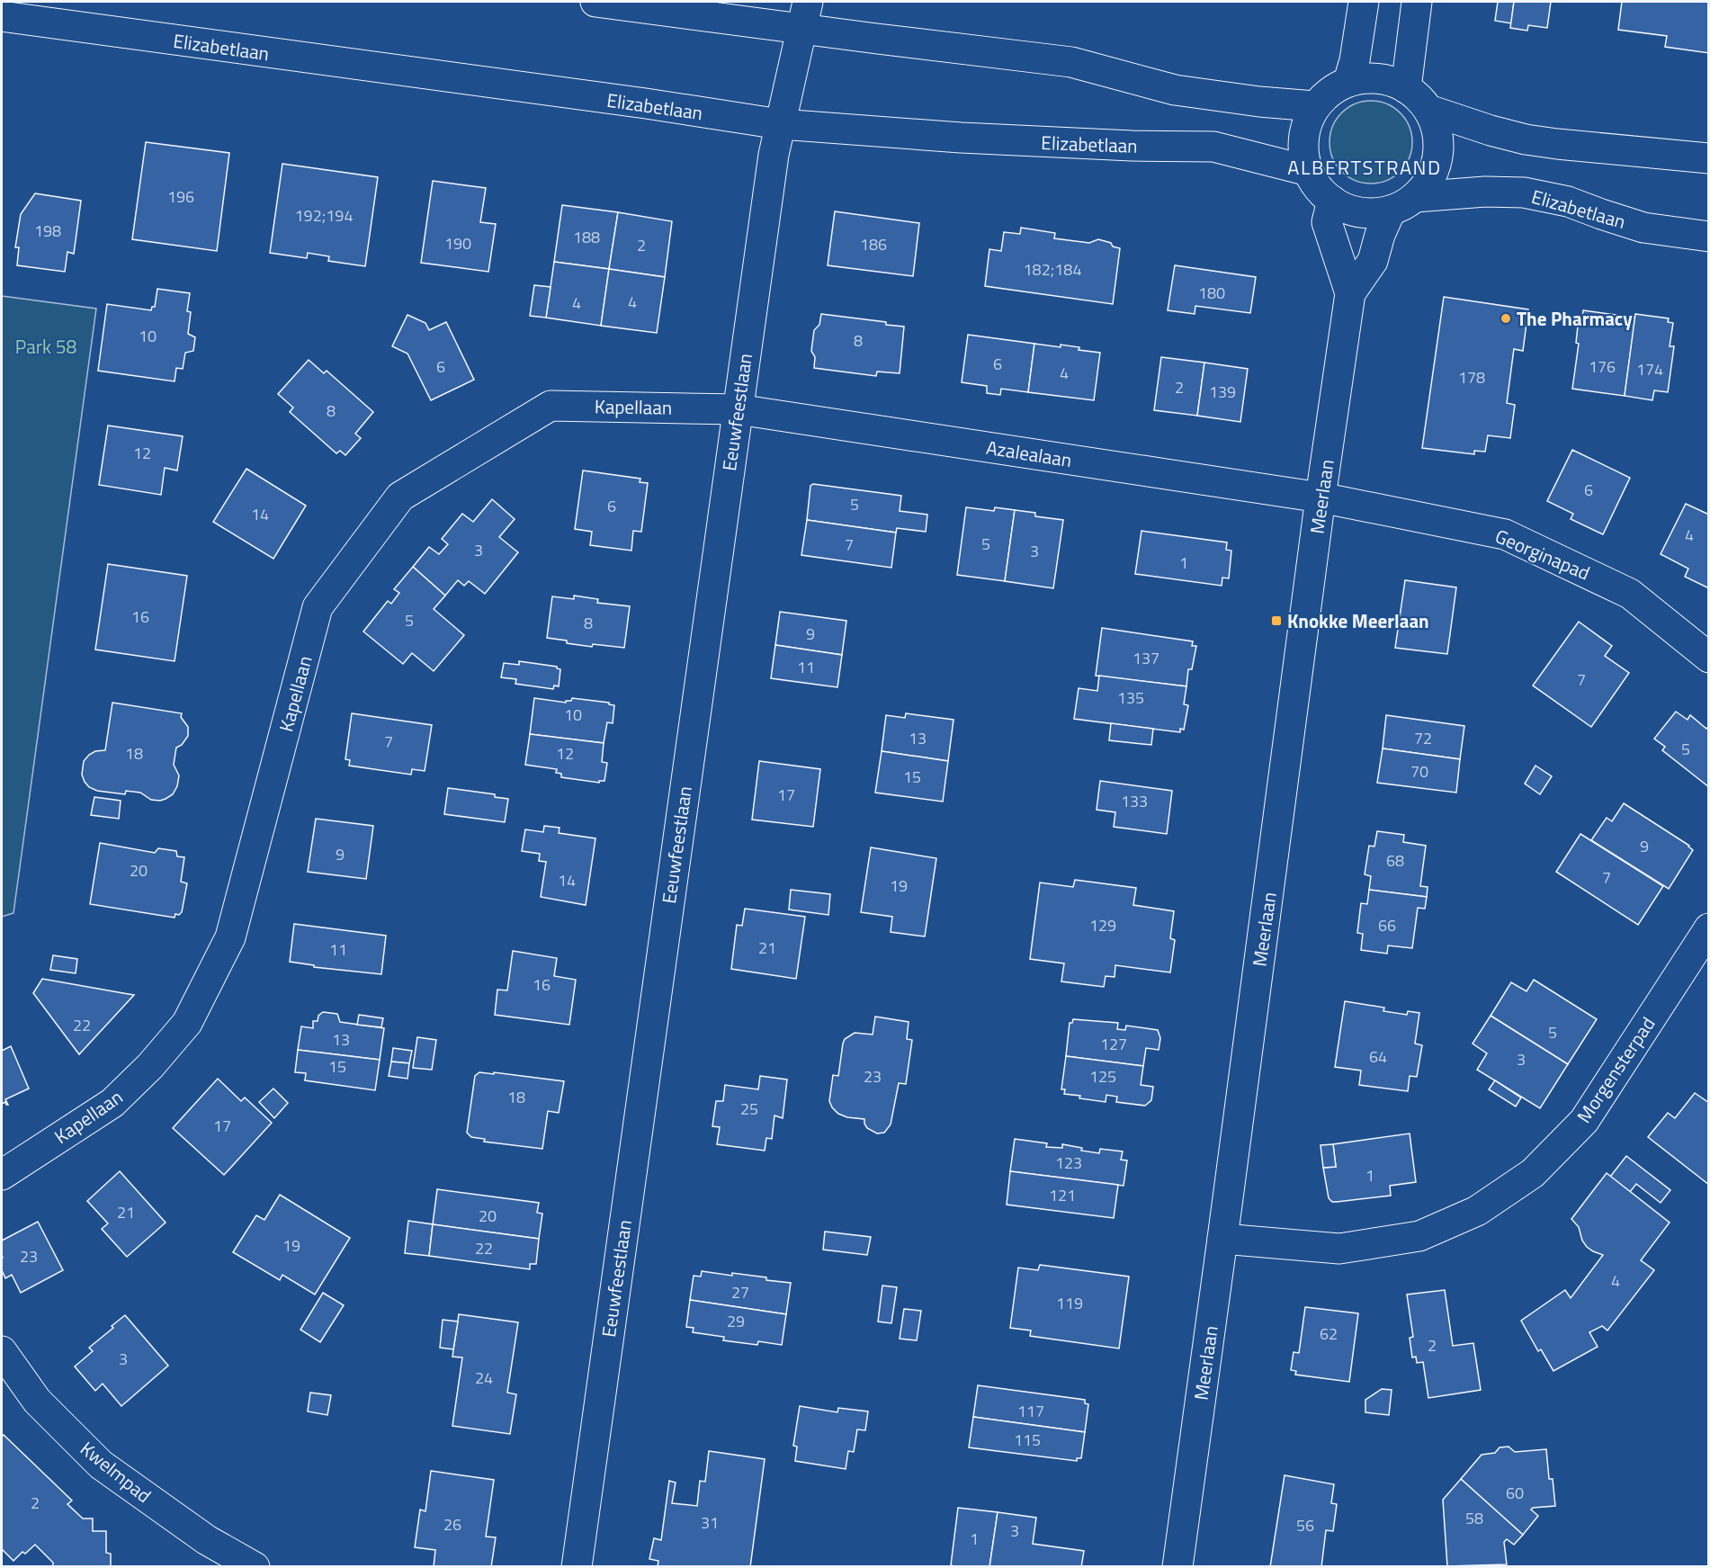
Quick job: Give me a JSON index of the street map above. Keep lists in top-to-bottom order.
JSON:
{
  "streets": {
    "street": [
      "Elizabetlaan",
      "Kapellaan",
      "Eeuwfeestlaan",
      "Azalealaan",
      "Meerlaan",
      "Georginapad",
      "Morgensterpad",
      "Kwelmpad"
    ]
  },
  "crossings": [
    ["Elizabetlaan", "Eeuwfeestlaan"],
    ["Elizabetlaan", "Meerlaan"],
    ["Kapellaan", "Eeuwfeestlaan"],
    ["Kapellaan", "Azalealaan"],
    ["Eeuwfeestlaan", "Azalealaan"],
    ["Azalealaan", "Meerlaan"],
    ["Azalealaan", "Georginapad"],
    ["Meerlaan", "Georginapad"],
    ["Meerlaan", "Morgensterpad"]
  ],
  "districts": ["ALBERTSTRAND"],
  "parks": ["Park 58"],
  "places": {
    "other": ["The Pharmacy"],
    "transit": ["Knokke Meerlaan"]
  },
  "house_numbers": [
    "196",
    "192;194",
    "198",
    "188",
    "190",
    "186",
    "2",
    "182;184",
    "180",
    "4",
    "4",
    "10",
    "8",
    "6",
    "6",
    "176",
    "174",
    "4",
    "178",
    "2",
    "139",
    "8",
    "12",
    "6",
    "5",
    "6",
    "14",
    "4",
    "5",
    "7",
    "3",
    "3",
    "1",
    "16",
    "5",
    "8",
    "9",
    "137",
    "11",
    "7",
    "135",
    "10",
    "13",
    "72",
    "7",
    "5",
    "18",
    "12",
    "70",
    "15",
    "17",
    "133",
    "9",
    "9",
    "68",
    "20",
    "7",
    "14",
    "19",
    "129",
    "66",
    "21",
    "11",
    "16",
    "22",
    "5",
    "13",
    "127",
    "64",
    "3",
    "15",
    "23",
    "125",
    "18",
    "25",
    "17",
    "123",
    "1",
    "121",
    "21",
    "20",
    "19",
    "22",
    "23",
    "4",
    "27",
    "119",
    "29",
    "62",
    "2",
    "3",
    "24",
    "117",
    "115",
    "60",
    "2",
    "58",
    "31",
    "26",
    "56",
    "3",
    "1"
  ]
}
